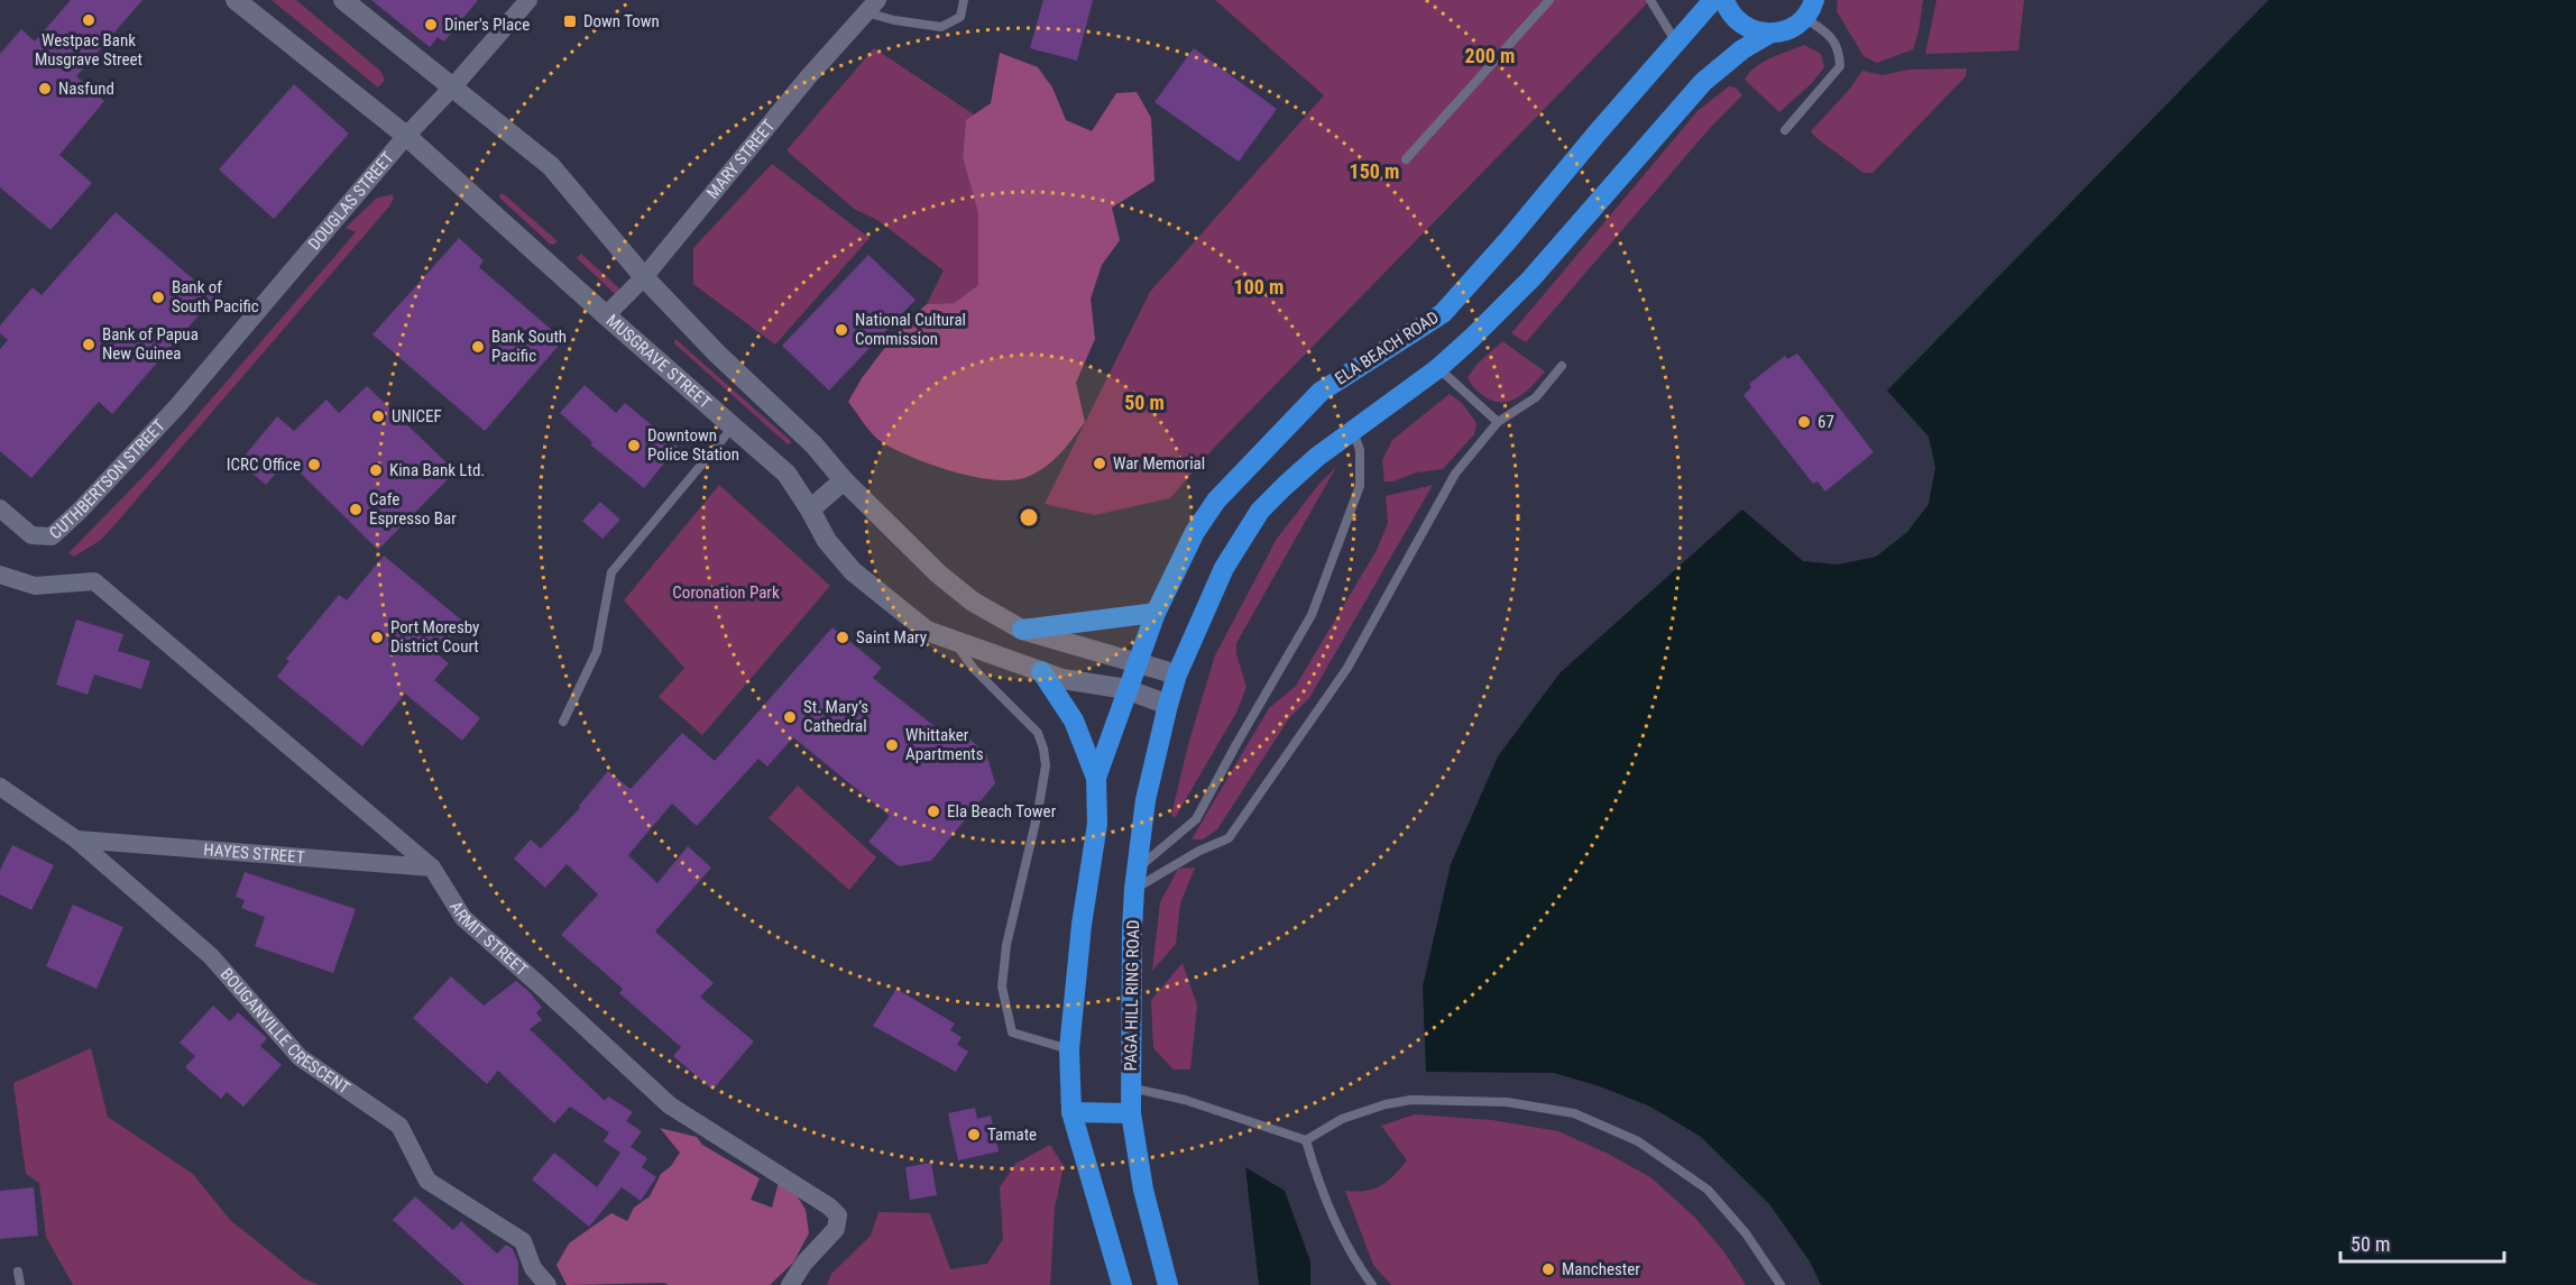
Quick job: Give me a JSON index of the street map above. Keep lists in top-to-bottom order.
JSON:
{
  "streets": {
    "highway": ["ELA BEACH ROAD", "PAGA HILL RING ROAD"],
    "street": [
      "MARY STREET",
      "DOUGLAS STREET",
      "MUSGRAVE STREET",
      "CUTHBERTSON STREET",
      "HAYES STREET",
      "ARMIT STREET",
      "BOUGANVILLE CRESCENT"
    ]
  },
  "crossings": [
    ["MARY STREET", "MUSGRAVE STREET"],
    ["DOUGLAS STREET", "MUSGRAVE STREET"],
    ["DOUGLAS STREET", "CUTHBERTSON STREET"],
    ["ELA BEACH ROAD", "MUSGRAVE STREET"],
    ["MUSGRAVE STREET", "PAGA HILL RING ROAD"],
    ["HAYES STREET", "ARMIT STREET"],
    ["HAYES STREET", "BOUGANVILLE CRESCENT"]
  ],
  "parks": ["Coronation Park"],
  "places": {
    "other": [
      "Westpac Bank Musgrave Street",
      "Diner's Place",
      "Nasfund",
      "Bank of South Pacific",
      "National Cultural Commission",
      "Bank of Papua New Guinea",
      "Bank South Pacific",
      "UNICEF",
      "67",
      "Downtown Police Station",
      "War Memorial",
      "ICRC Office",
      "Kina Bank Ltd.",
      "Cafe Espresso Bar",
      "Port Moresby District Court",
      "Saint Mary",
      "St. Mary’s Cathedral",
      "Whittaker Apartments",
      "Ela Beach Tower",
      "Tamate",
      "Manchester"
    ],
    "transit": ["Down Town"]
  },
  "scale_bar": "50 m",
  "rings": [
    "200 m",
    "150 m",
    "100 m",
    "50 m"
  ]
}
